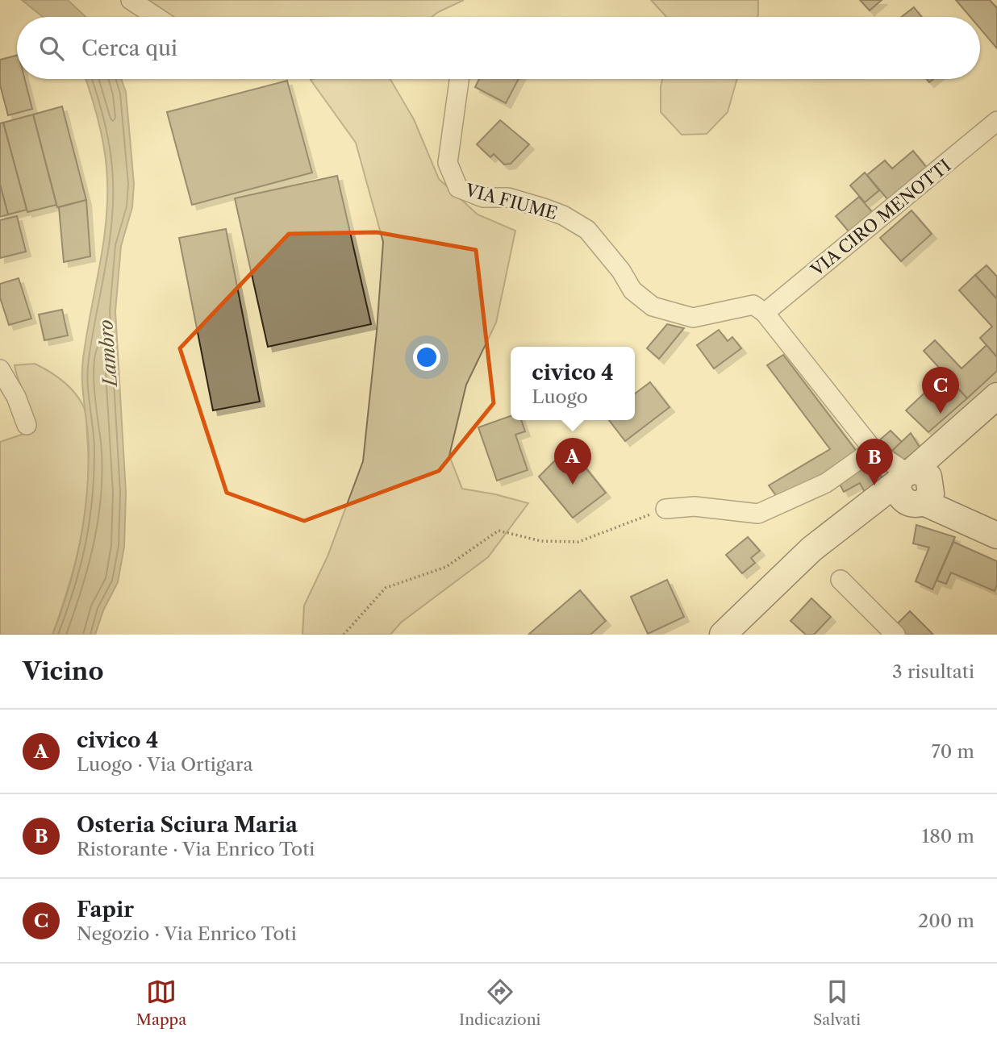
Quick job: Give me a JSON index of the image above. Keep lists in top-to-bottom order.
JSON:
{
  "streets": {
    "street": ["VIA FIUME", "VIA CIRO MENOTTI"]
  },
  "crossings": [
    ["VIA FIUME", "VIA CIRO MENOTTI"]
  ],
  "water": ["Lambro"],
  "page": {
    "search": "Cerca qui",
    "popup": ["civico 4", "Luogo"],
    "pins": ["C", "A", "B"],
    "heading": ["Vicino", "3 risultati"],
    "list": [
      {
        "mark": "A",
        "name": "civico 4",
        "note": "Luogo · Via Ortigara",
        "value": "70 m"
      },
      {
        "mark": "B",
        "name": "Osteria Sciura Maria",
        "note": "Ristorante · Via Enrico Toti",
        "value": "180 m"
      },
      {
        "mark": "C",
        "name": "Fapir",
        "note": "Negozio · Via Enrico Toti",
        "value": "200 m"
      }
    ],
    "nav": ["Mappa", "Indicazioni", "Salvati"]
  }
}
